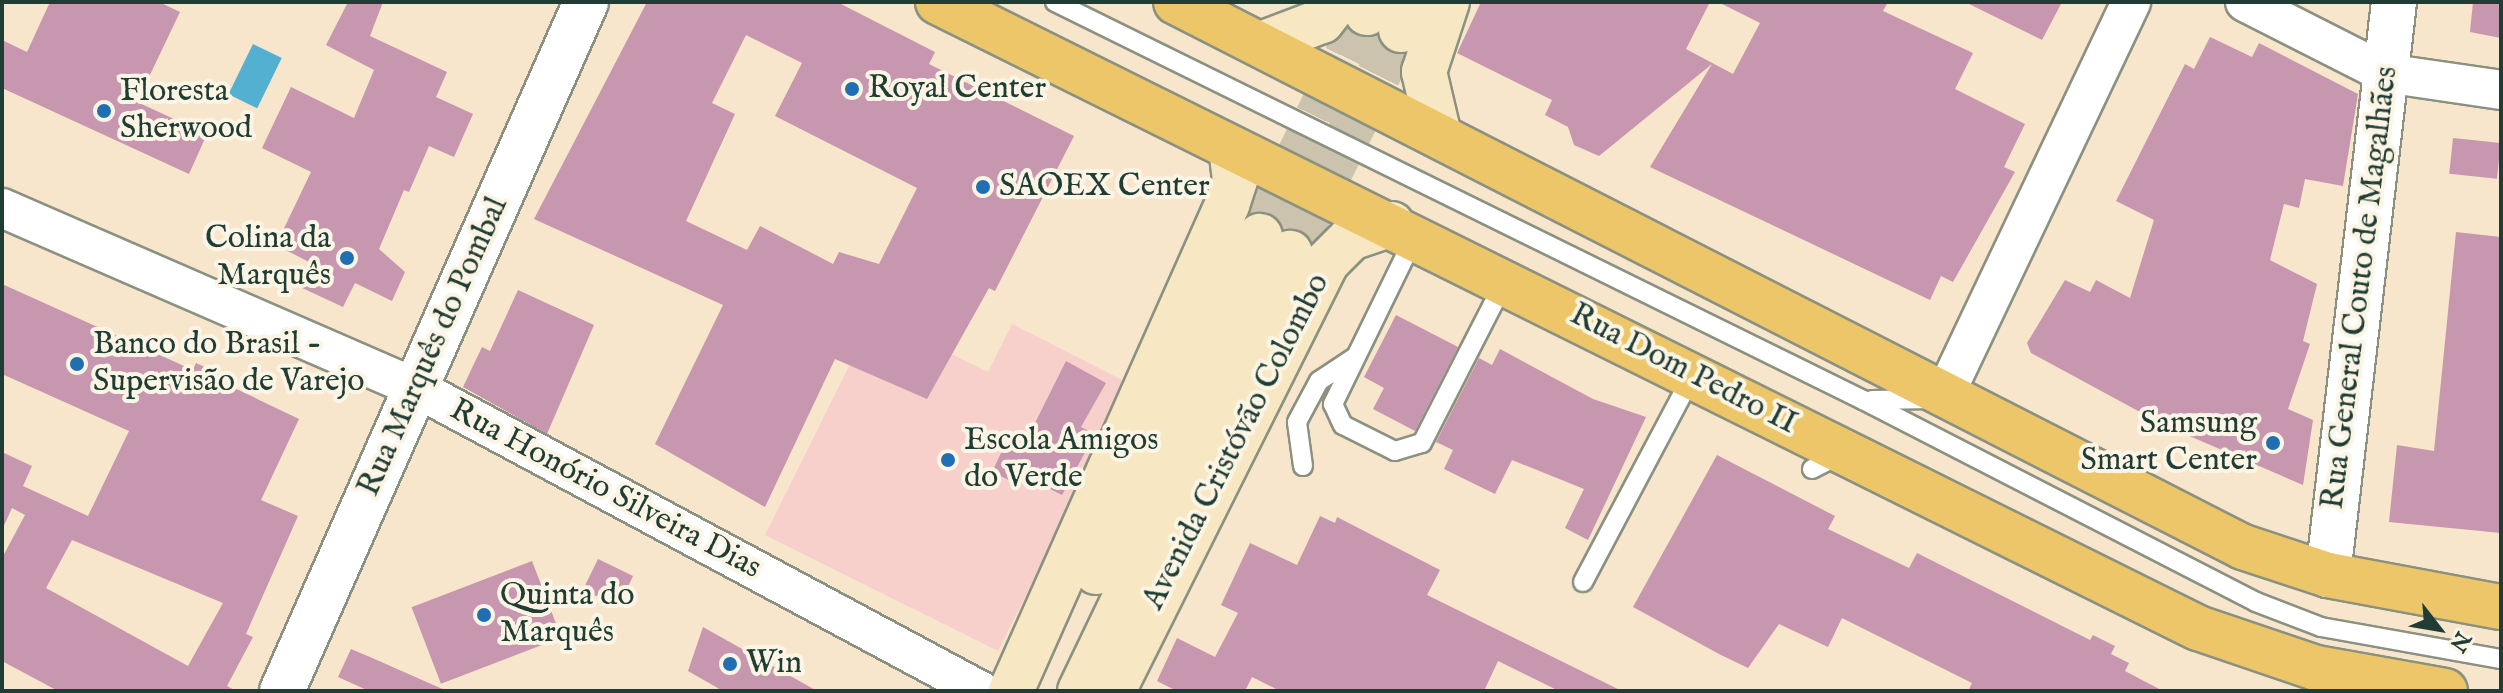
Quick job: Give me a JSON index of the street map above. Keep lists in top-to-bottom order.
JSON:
{
  "streets": {
    "main road": ["Rua Dom Pedro II", "Avenida Cristóvão Colombo"],
    "street": ["Rua General Couto de Magalhães", "Rua Marquês do Pombal", "Rua Honório Silveira Dias"]
  },
  "crossings": [
    ["Rua Marquês do Pombal", "Rua Honório Silveira Dias"],
    ["Rua Dom Pedro II", "Avenida Cristóvão Colombo"]
  ],
  "places": [
    "Royal Center",
    "Floresta Sherwood",
    "SAOEX Center",
    "Colina da Marquês",
    "Banco do Brasil - Supervisão de Varejo",
    "Samsung Smart Center",
    "Escola Amigos do Verde",
    "Quinta do Marquês",
    "Win"
  ],
  "north": "bottom right"
}
